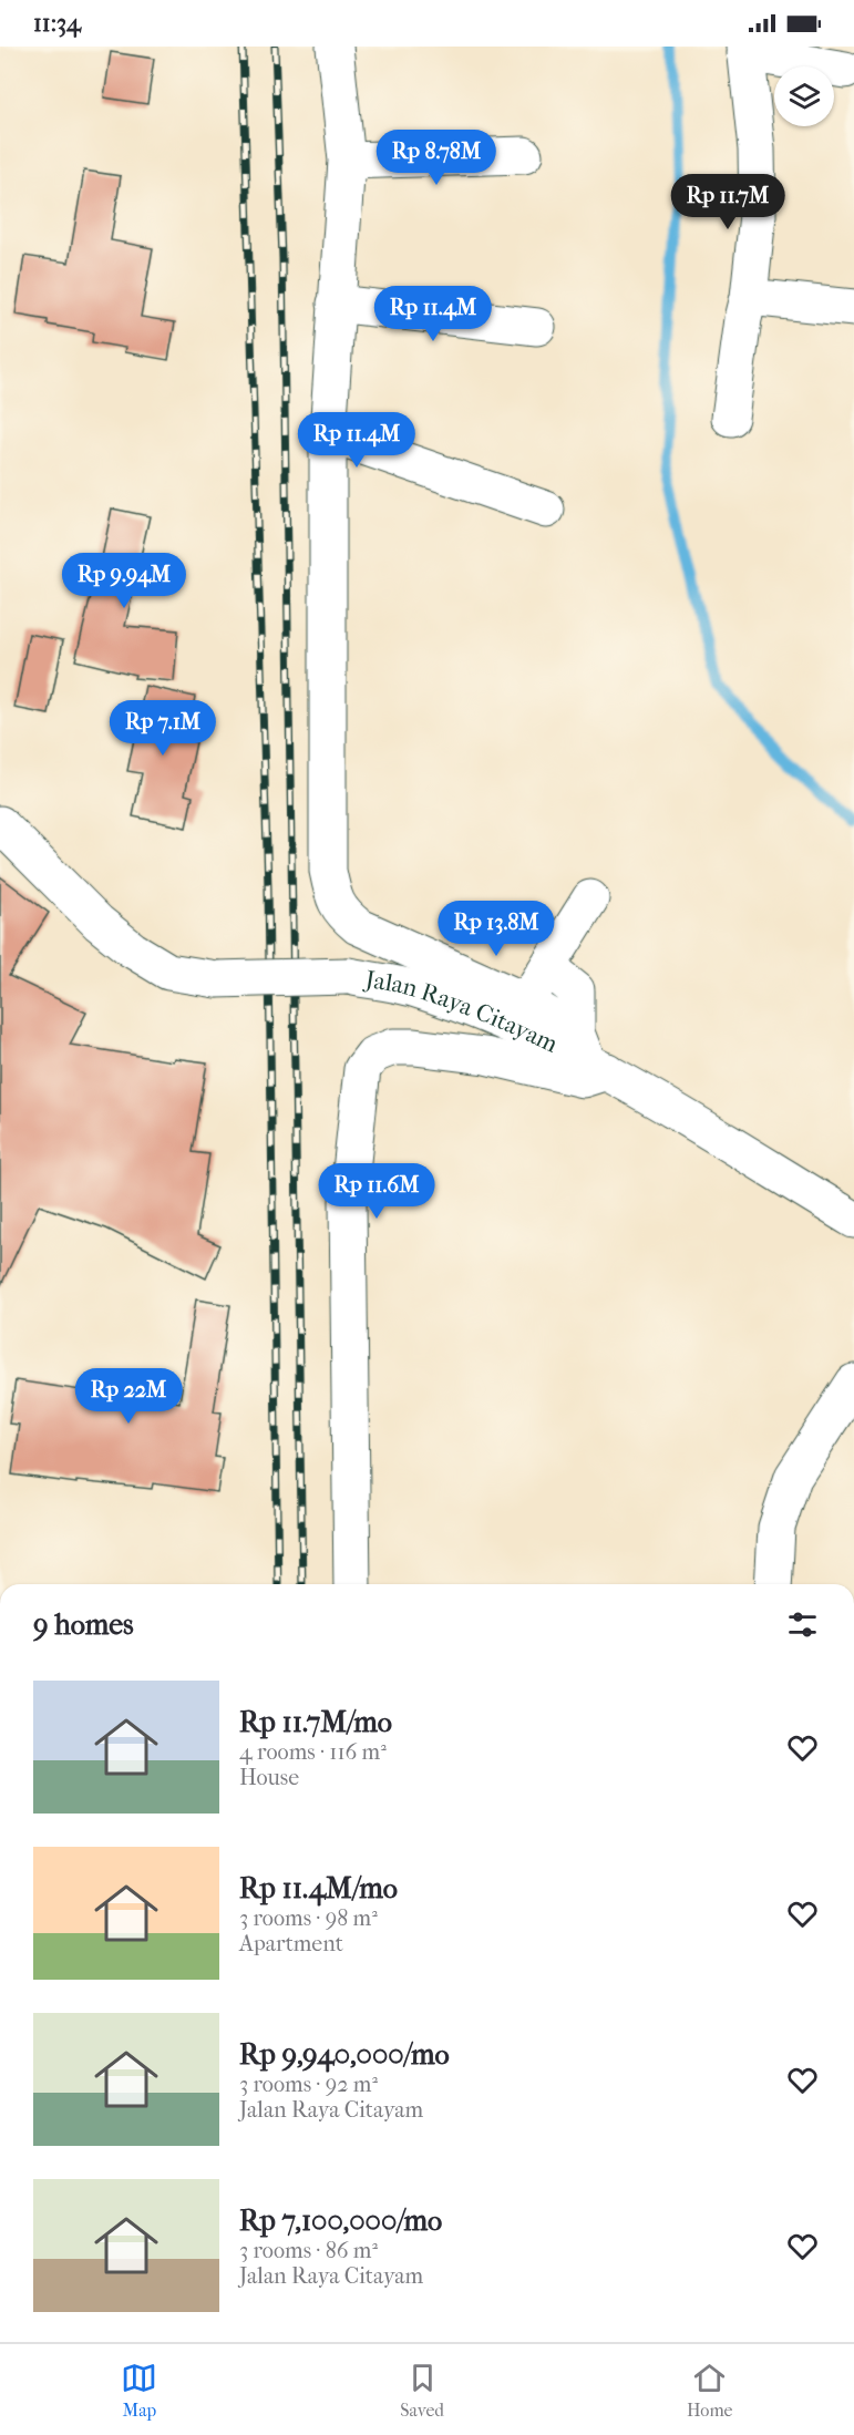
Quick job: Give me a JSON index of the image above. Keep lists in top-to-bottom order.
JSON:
{
  "streets": {
    "street": ["Jalan Raya Citayam"]
  },
  "page": {
    "status": "11:34",
    "price": [
      "Rp 8.78M",
      "Rp 11.7M",
      "Rp 11.4M",
      "Rp 11.4M",
      "Rp 9.94M",
      "Rp 7.1M",
      "Rp 13.8M",
      "Rp 11.6M",
      "Rp 22M"
    ],
    "heading": "9 homes",
    "list": [
      {
        "name": "Rp 11.7M/mo",
        "note": "4 rooms · 116 m² · House"
      },
      {
        "name": "Rp 11.4M/mo",
        "note": "3 rooms · 98 m² · Apartment"
      },
      {
        "name": "Rp 9,940,000/mo",
        "note": "3 rooms · 92 m² · Jalan Raya Citayam"
      },
      {
        "name": "Rp 7,100,000/mo",
        "note": "3 rooms · 86 m² · Jalan Raya Citayam"
      }
    ],
    "tabs": ["Map", "Saved", "Home"]
  }
}
